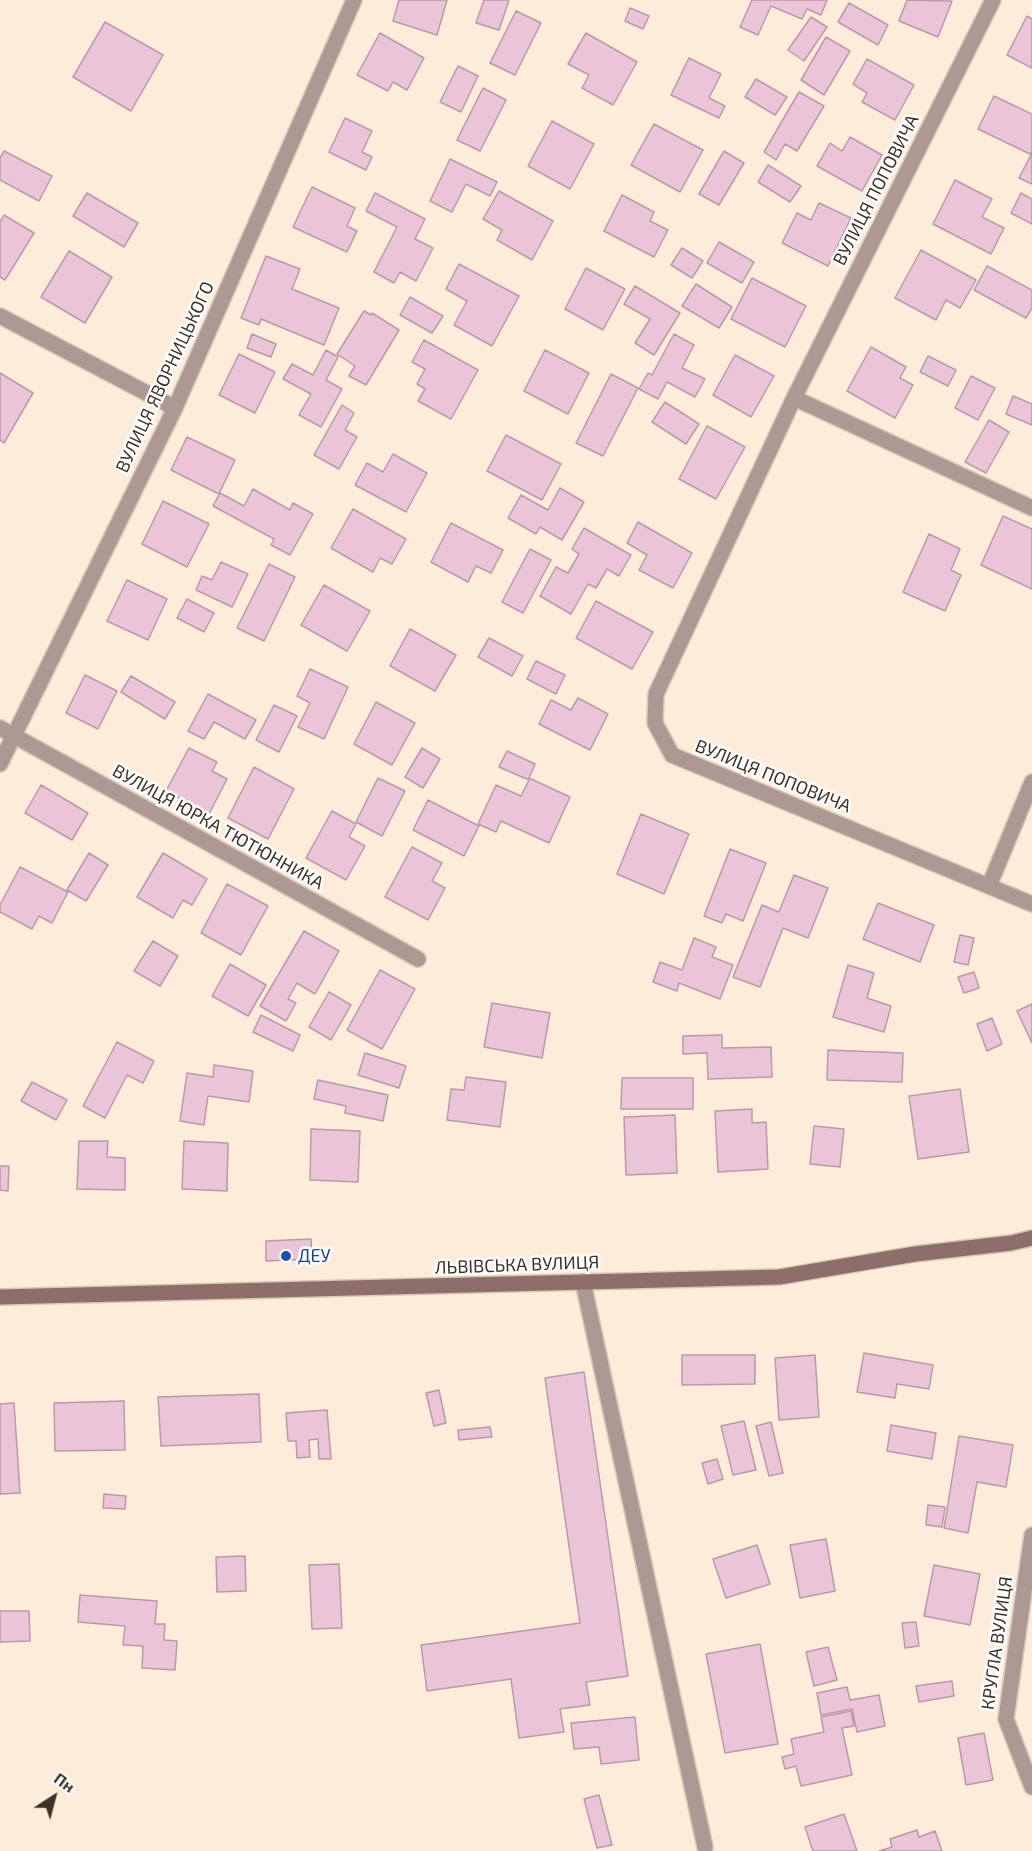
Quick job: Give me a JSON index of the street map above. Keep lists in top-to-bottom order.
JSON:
{
  "streets": {
    "main road": ["ЛЬВІВСЬКА ВУЛИЦЯ"],
    "street": [
      "ВУЛИЦЯ ПОПОВИЧА",
      "ВУЛИЦЯ ЯВОРНИЦЬКОГО",
      "ВУЛИЦЯ ЮРКА ТЮТЮННИКА",
      "КРУГЛА ВУЛИЦЯ"
    ]
  },
  "crossings": [
    ["ВУЛИЦЯ ЯВОРНИЦЬКОГО", "ВУЛИЦЯ ЮРКА ТЮТЮННИКА"]
  ],
  "places": ["ДЕУ"],
  "north": "top right"
}
